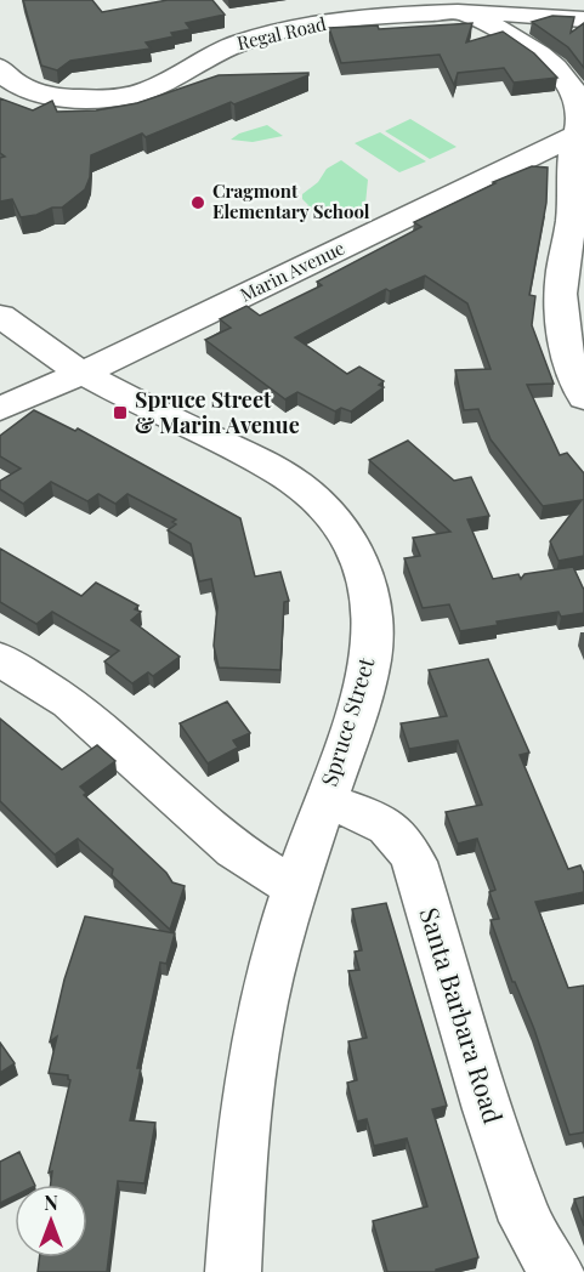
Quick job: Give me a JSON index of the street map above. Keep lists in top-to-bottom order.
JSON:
{
  "streets": {
    "street": [
      "Regal Road",
      "Marin Avenue",
      "Spruce Street",
      "Santa Barbara Road"
    ]
  },
  "crossings": [
    ["Marin Avenue", "Spruce Street"],
    ["Spruce Street", "Santa Barbara Road"]
  ],
  "places": {
    "other": ["Cragmont Elementary School"],
    "transit": ["Spruce Street & Marin Avenue"]
  },
  "north": "top"
}
